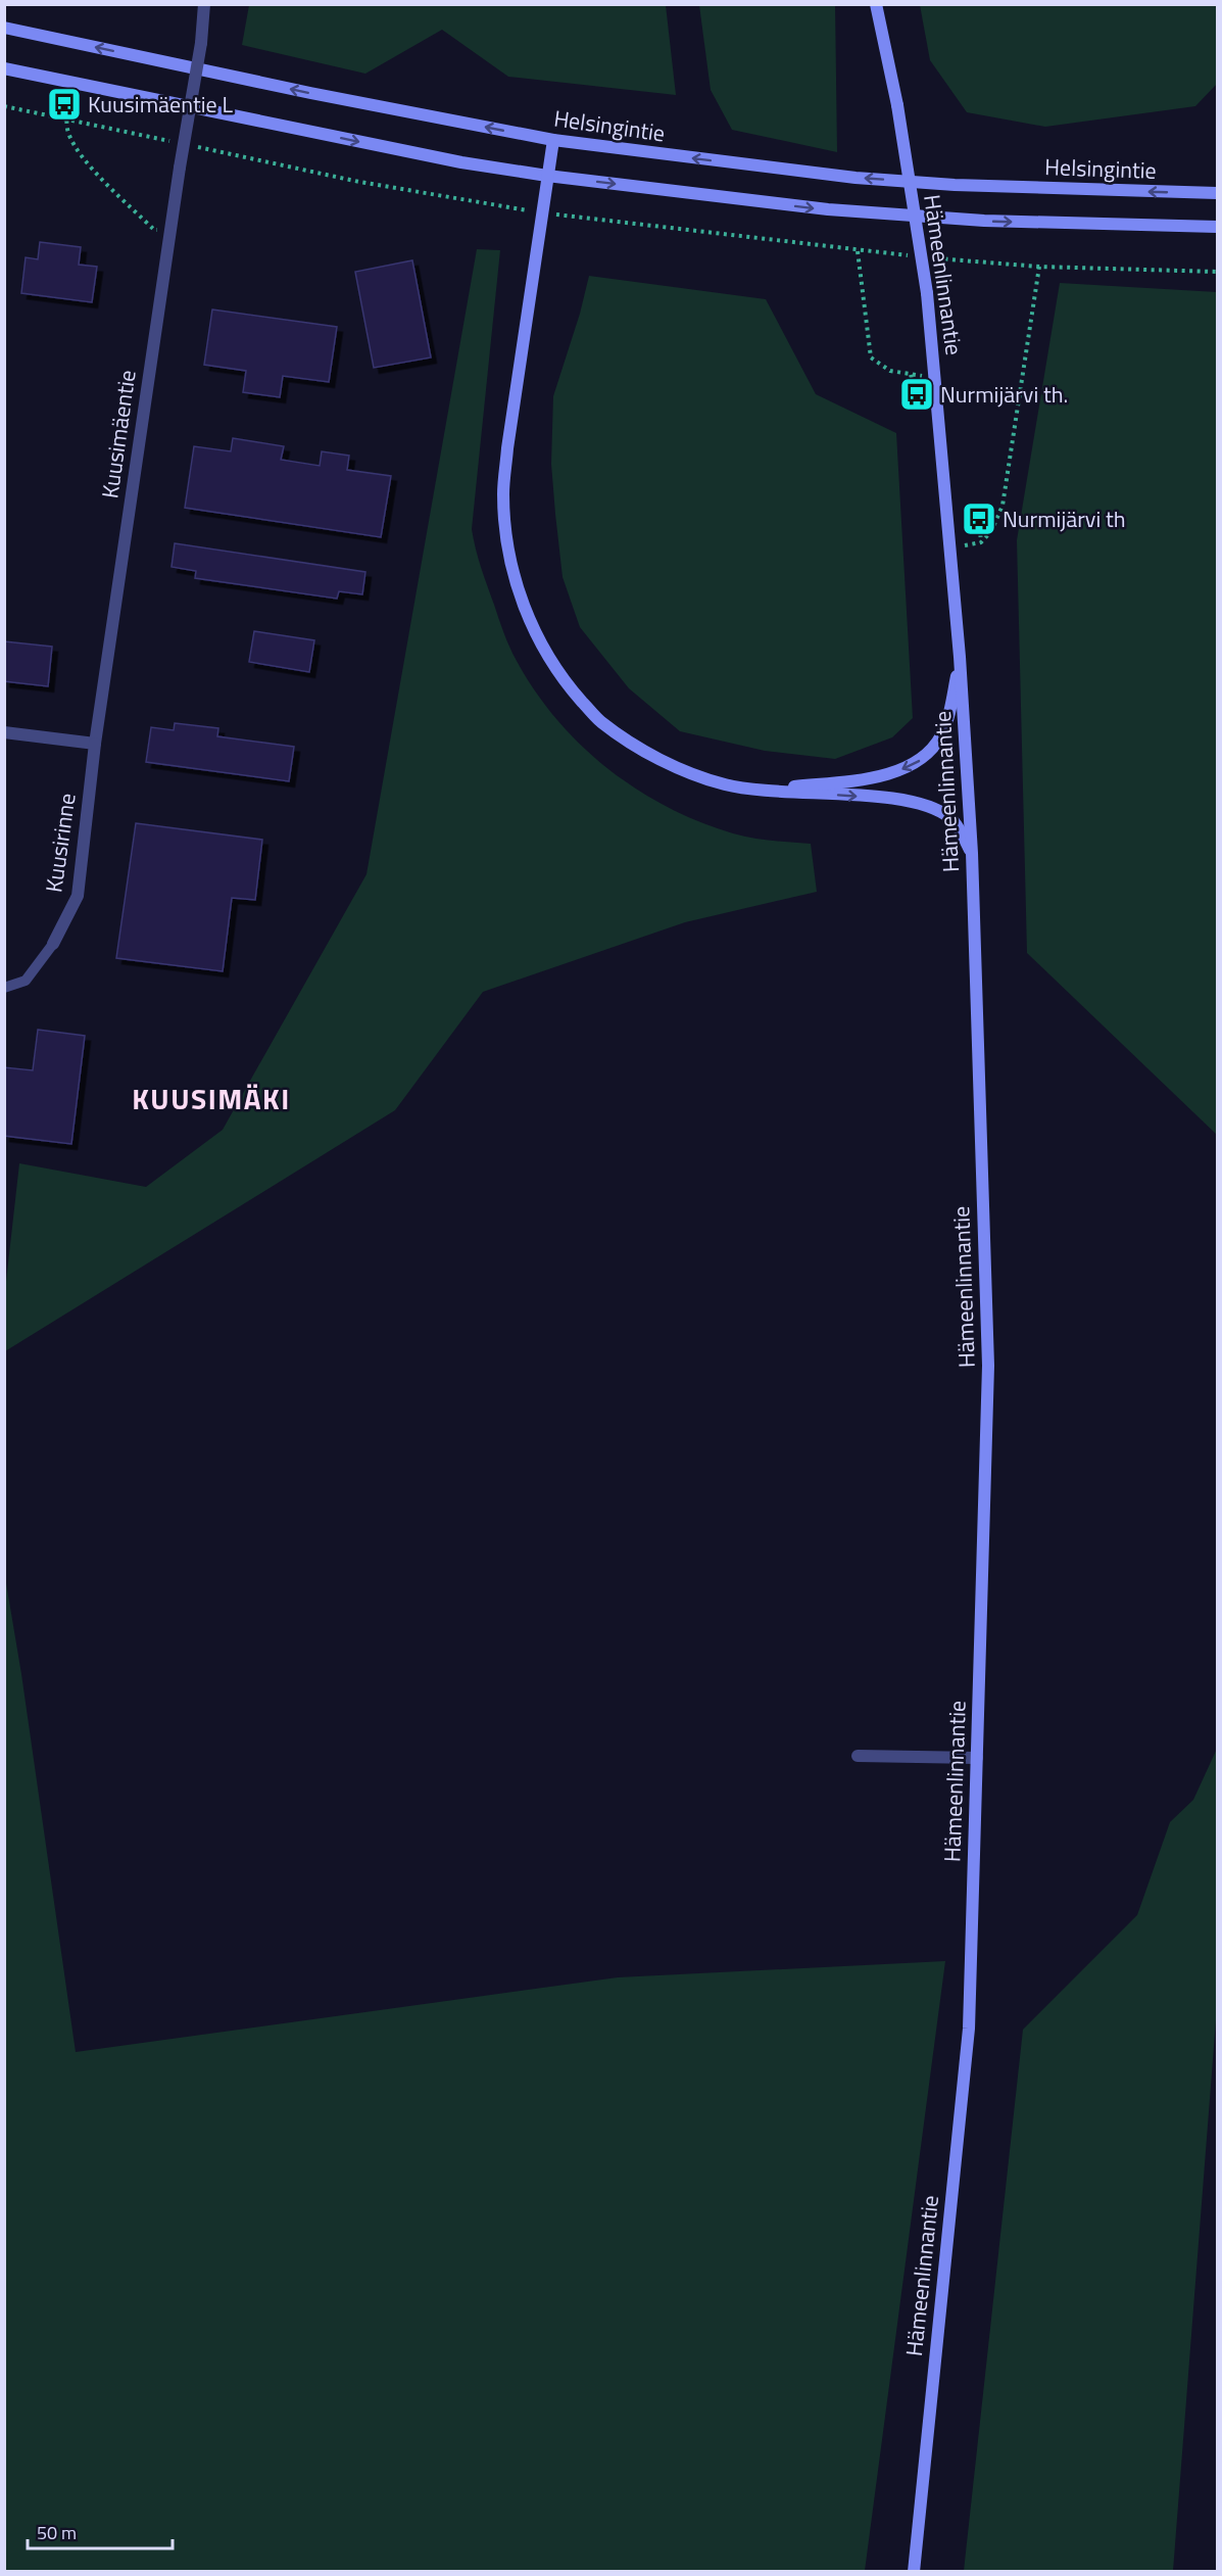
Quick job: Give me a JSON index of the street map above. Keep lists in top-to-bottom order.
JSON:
{
  "streets": {
    "main road": ["Helsingintie", "Hämeenlinnantie"],
    "street": ["Kuusimäentie", "Kuusirinne"]
  },
  "crossings": [
    ["Kuusimäentie", "Kuusirinne"]
  ],
  "districts": ["KUUSIMÄKI"],
  "places": {
    "bus stop": ["Kuusimäentie L", "Nurmijärvi th.", "Nurmijärvi th"]
  },
  "scale_bar": "50 m"
}
